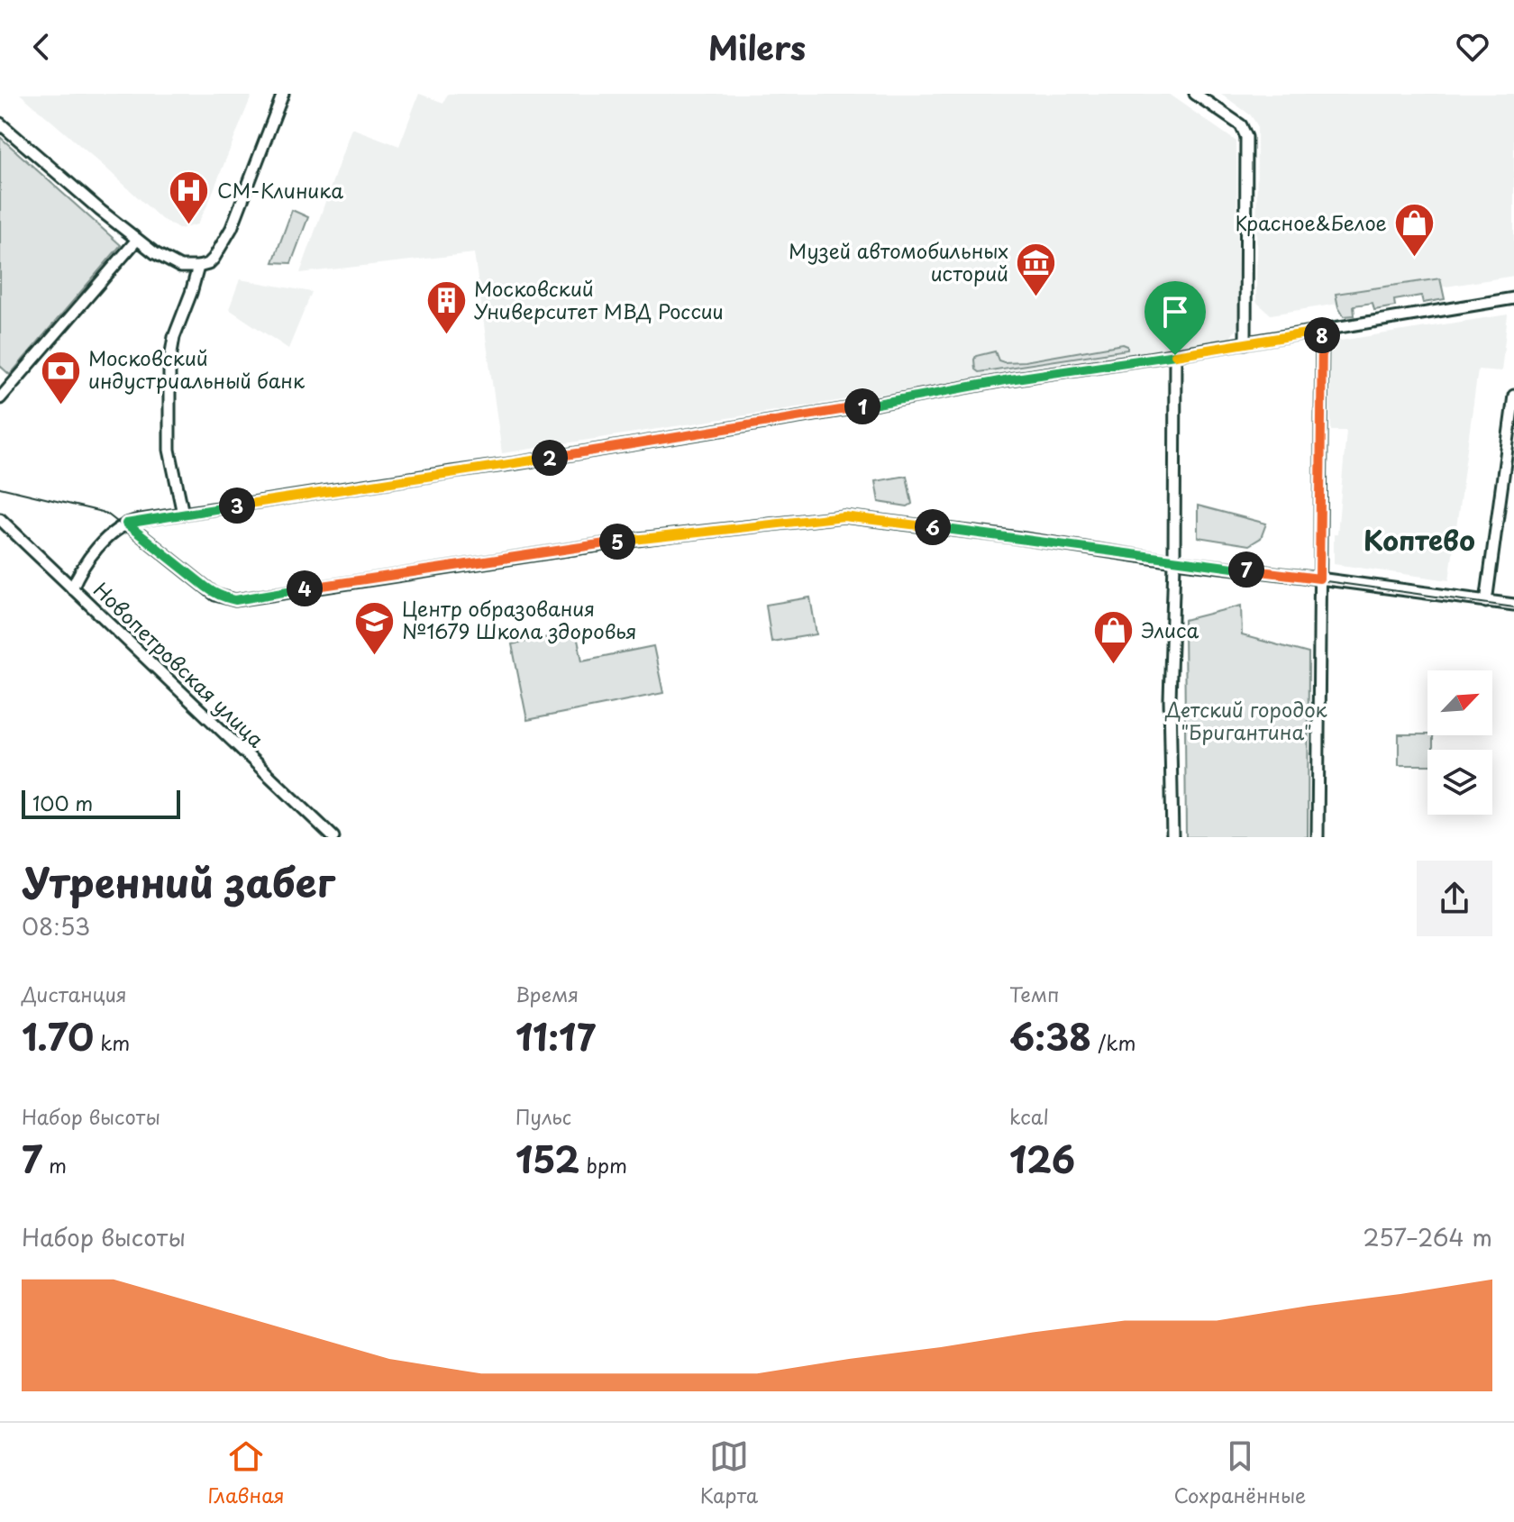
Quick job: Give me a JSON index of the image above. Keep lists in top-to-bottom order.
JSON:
{
  "streets": {
    "street": ["Новопетровская улица"]
  },
  "districts": ["Коптево"],
  "parks": ["Детский городок \"Бригантина\""],
  "places": {
    "hospital": ["СМ-Клиника"],
    "shop": ["Красное&Белое", "Элиса"],
    "museum": ["Музей автомобильных историй"],
    "building": ["Московский Университет МВД России"],
    "bank": ["Московский индустриальный банк"],
    "school or university": ["Центр образования №1679 Школа здоровья"]
  },
  "scale_bar": "100 m",
  "north": "top right",
  "page": {
    "header": "Milers",
    "pins": [
      "8",
      "1",
      "2",
      "3",
      "6",
      "5",
      "7",
      "4"
    ],
    "scale": "100 m",
    "heading": ["Утренний забег", "08:53"],
    "stats": [
      ["Дистанция", "1.70 km"],
      ["Время", "11:17"],
      ["Темп", "6:38 /km"],
      ["Набор высоты", "7 m"],
      ["Пульс", "152 bpm"],
      ["kcal", "126"]
    ],
    "chart": ["Набор высоты", "257–264 m"],
    "tabs": ["Главная", "Карта", "Сохранённые"]
  }
}
